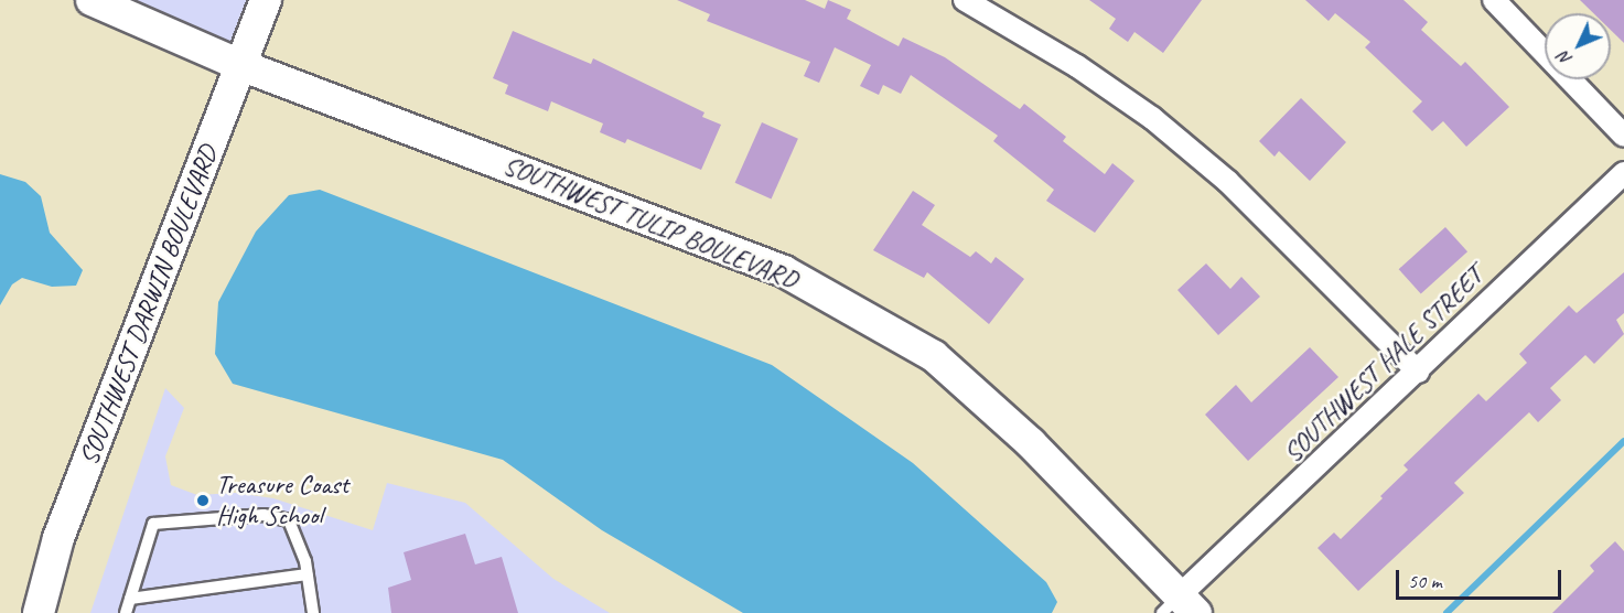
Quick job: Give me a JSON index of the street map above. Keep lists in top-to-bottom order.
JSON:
{
  "streets": {
    "street": ["SOUTHWEST TULIP BOULEVARD", "SOUTHWEST DARWIN BOULEVARD", "SOUTHWEST HALE STREET"]
  },
  "crossings": [
    ["SOUTHWEST TULIP BOULEVARD", "SOUTHWEST DARWIN BOULEVARD"],
    ["SOUTHWEST TULIP BOULEVARD", "SOUTHWEST HALE STREET"]
  ],
  "places": ["Treasure Coast High School"],
  "scale_bar": "50 m",
  "north": "bottom left"
}
